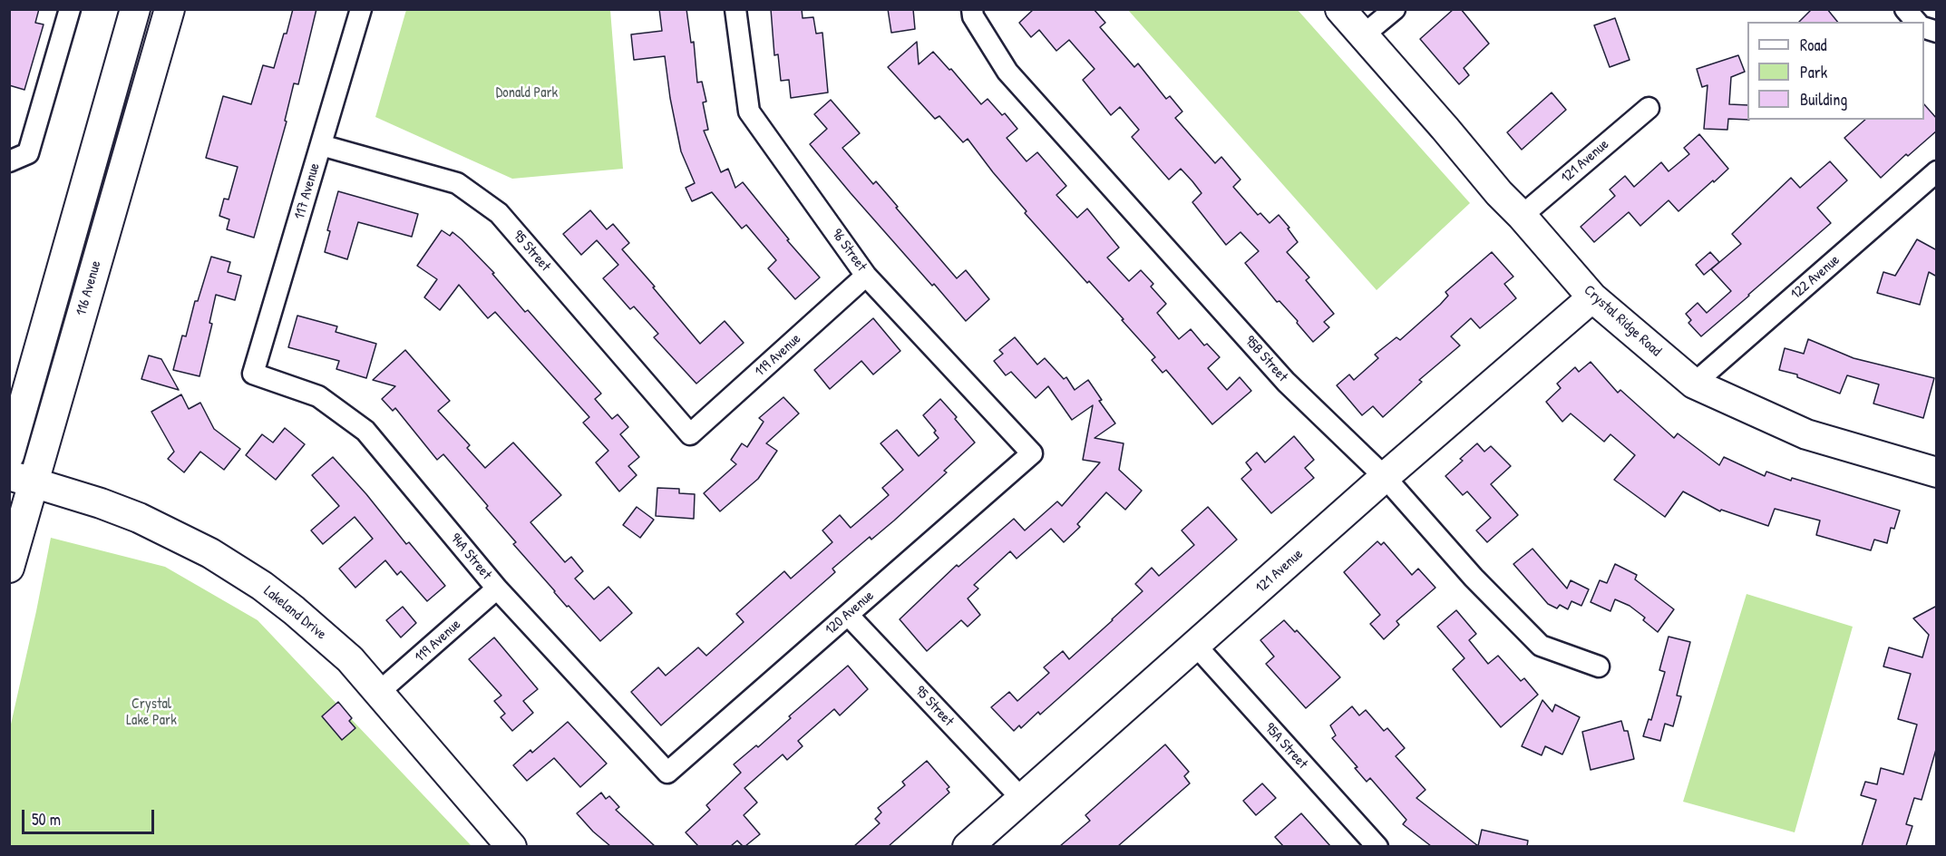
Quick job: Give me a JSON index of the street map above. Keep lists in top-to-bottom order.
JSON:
{
  "streets": {
    "street": [
      "121 Avenue",
      "117 Avenue",
      "96 Street",
      "95 Street",
      "122 Avenue",
      "116 Avenue",
      "Crystal Ridge Road",
      "119 Avenue",
      "95B Street",
      "94A Street",
      "Lakeland Drive",
      "120 Avenue",
      "95A Street"
    ]
  },
  "crossings": [
    ["121 Avenue", "95 Street"],
    ["121 Avenue", "Crystal Ridge Road"],
    ["121 Avenue", "95B Street"],
    ["121 Avenue", "95A Street"],
    ["117 Avenue", "95 Street"],
    ["117 Avenue", "94A Street"],
    ["96 Street", "119 Avenue"],
    ["96 Street", "120 Avenue"],
    ["95 Street", "119 Avenue"],
    ["95 Street", "120 Avenue"],
    ["122 Avenue", "Crystal Ridge Road"],
    ["116 Avenue", "Lakeland Drive"],
    ["119 Avenue", "94A Street"],
    ["119 Avenue", "Lakeland Drive"],
    ["94A Street", "120 Avenue"]
  ],
  "parks": ["Donald Park", "Crystal Lake Park"],
  "legend": ["Road", "Park", "Building"],
  "scale_bar": "50 m"
}
